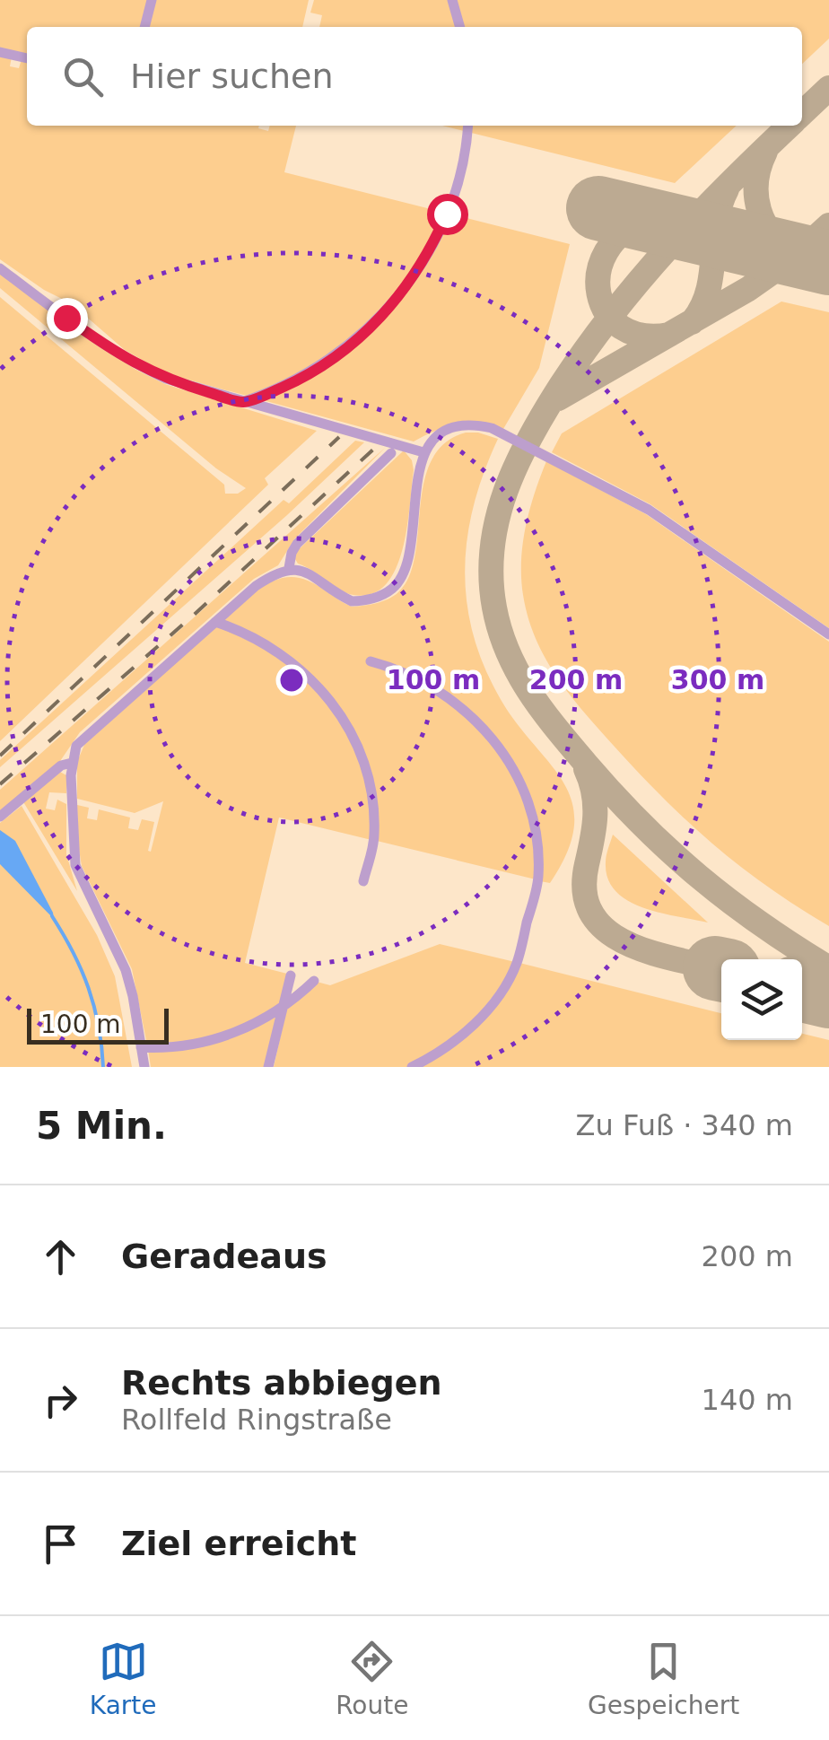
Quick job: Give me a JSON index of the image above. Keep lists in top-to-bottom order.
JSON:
{
  "scale_bar": "100 m",
  "page": {
    "search": "Hier suchen",
    "scale": "100 m",
    "heading": ["5 Min.", "Zu Fuß · 340 m"],
    "list": [
      ["Geradeaus", "200 m"],
      ["Rechts abbiegen", "Rollfeld Ringstraße", "140 m"],
      "Ziel erreicht"
    ],
    "nav": ["Karte", "Route", "Gespeichert"]
  },
  "rings": ["100 m", "200 m", "300 m"]
}
